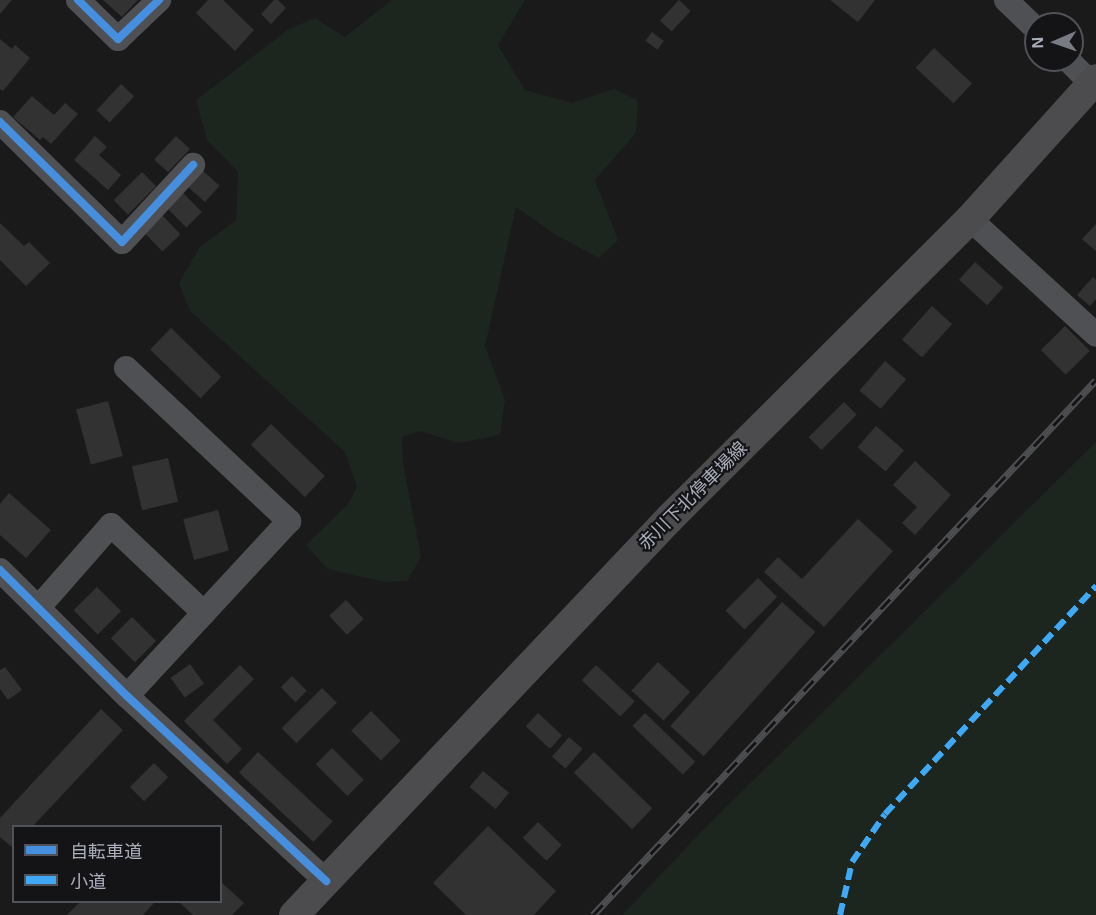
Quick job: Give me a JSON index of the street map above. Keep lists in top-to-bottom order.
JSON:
{
  "streets": {
    "main road": ["赤川下北停車場線"]
  },
  "legend": ["自転車道", "小道"],
  "north": "left"
}
